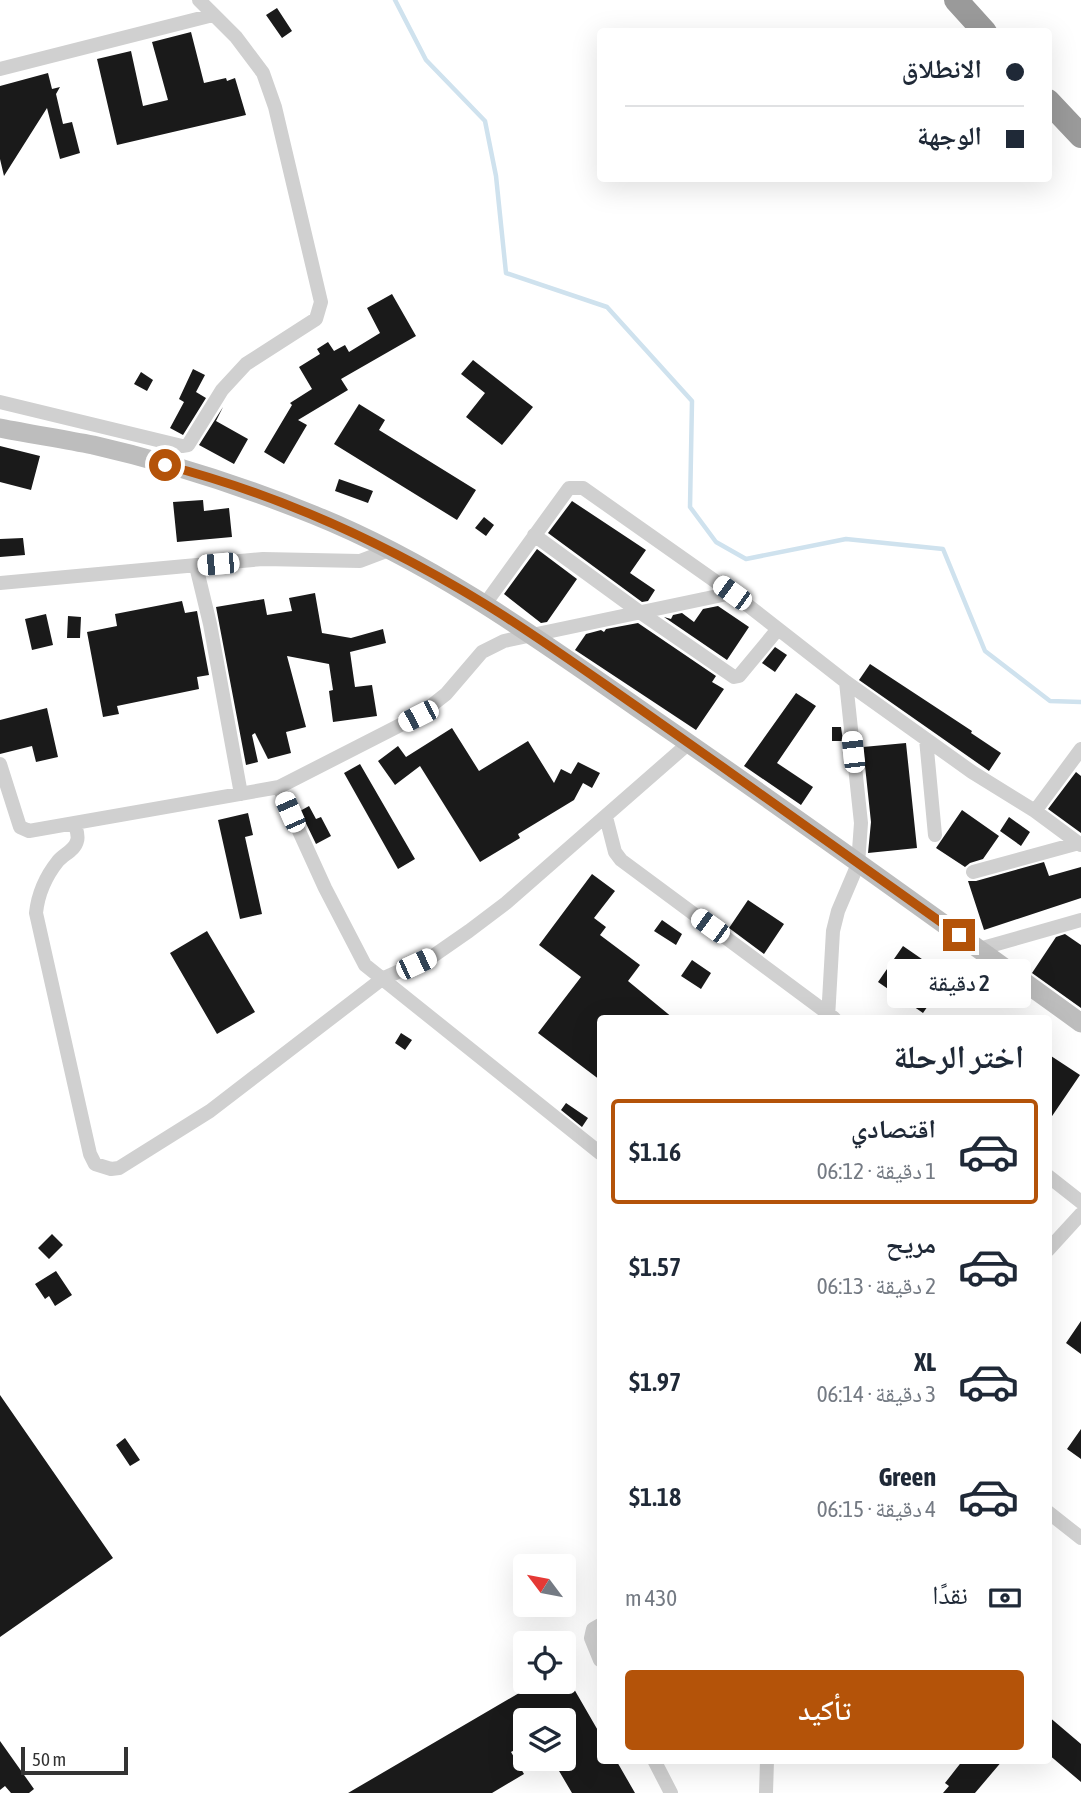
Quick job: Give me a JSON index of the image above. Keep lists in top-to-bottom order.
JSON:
{
  "scale_bar": "50 m",
  "north": "top left",
  "page": {
    "banner": ["الانطلاق", "الوجهة"],
    "bubble": "2 دقيقة",
    "heading": "اختر الرحلة",
    "list": [
      {
        "name": "اقتصادي",
        "note": "1 دقيقة · 06:12",
        "value": "$1.16"
      },
      {
        "name": "مريح",
        "note": "2 دقيقة · 06:13",
        "value": "$1.57"
      },
      {
        "name": "XL",
        "note": "3 دقيقة · 06:14",
        "value": "$1.97"
      },
      {
        "name": "Green",
        "note": "4 دقيقة · 06:15",
        "value": "$1.18"
      }
    ],
    "pay": ["نقدًا", "430 m"],
    "buttons": "تأكيد",
    "scale": "50 m"
  }
}
